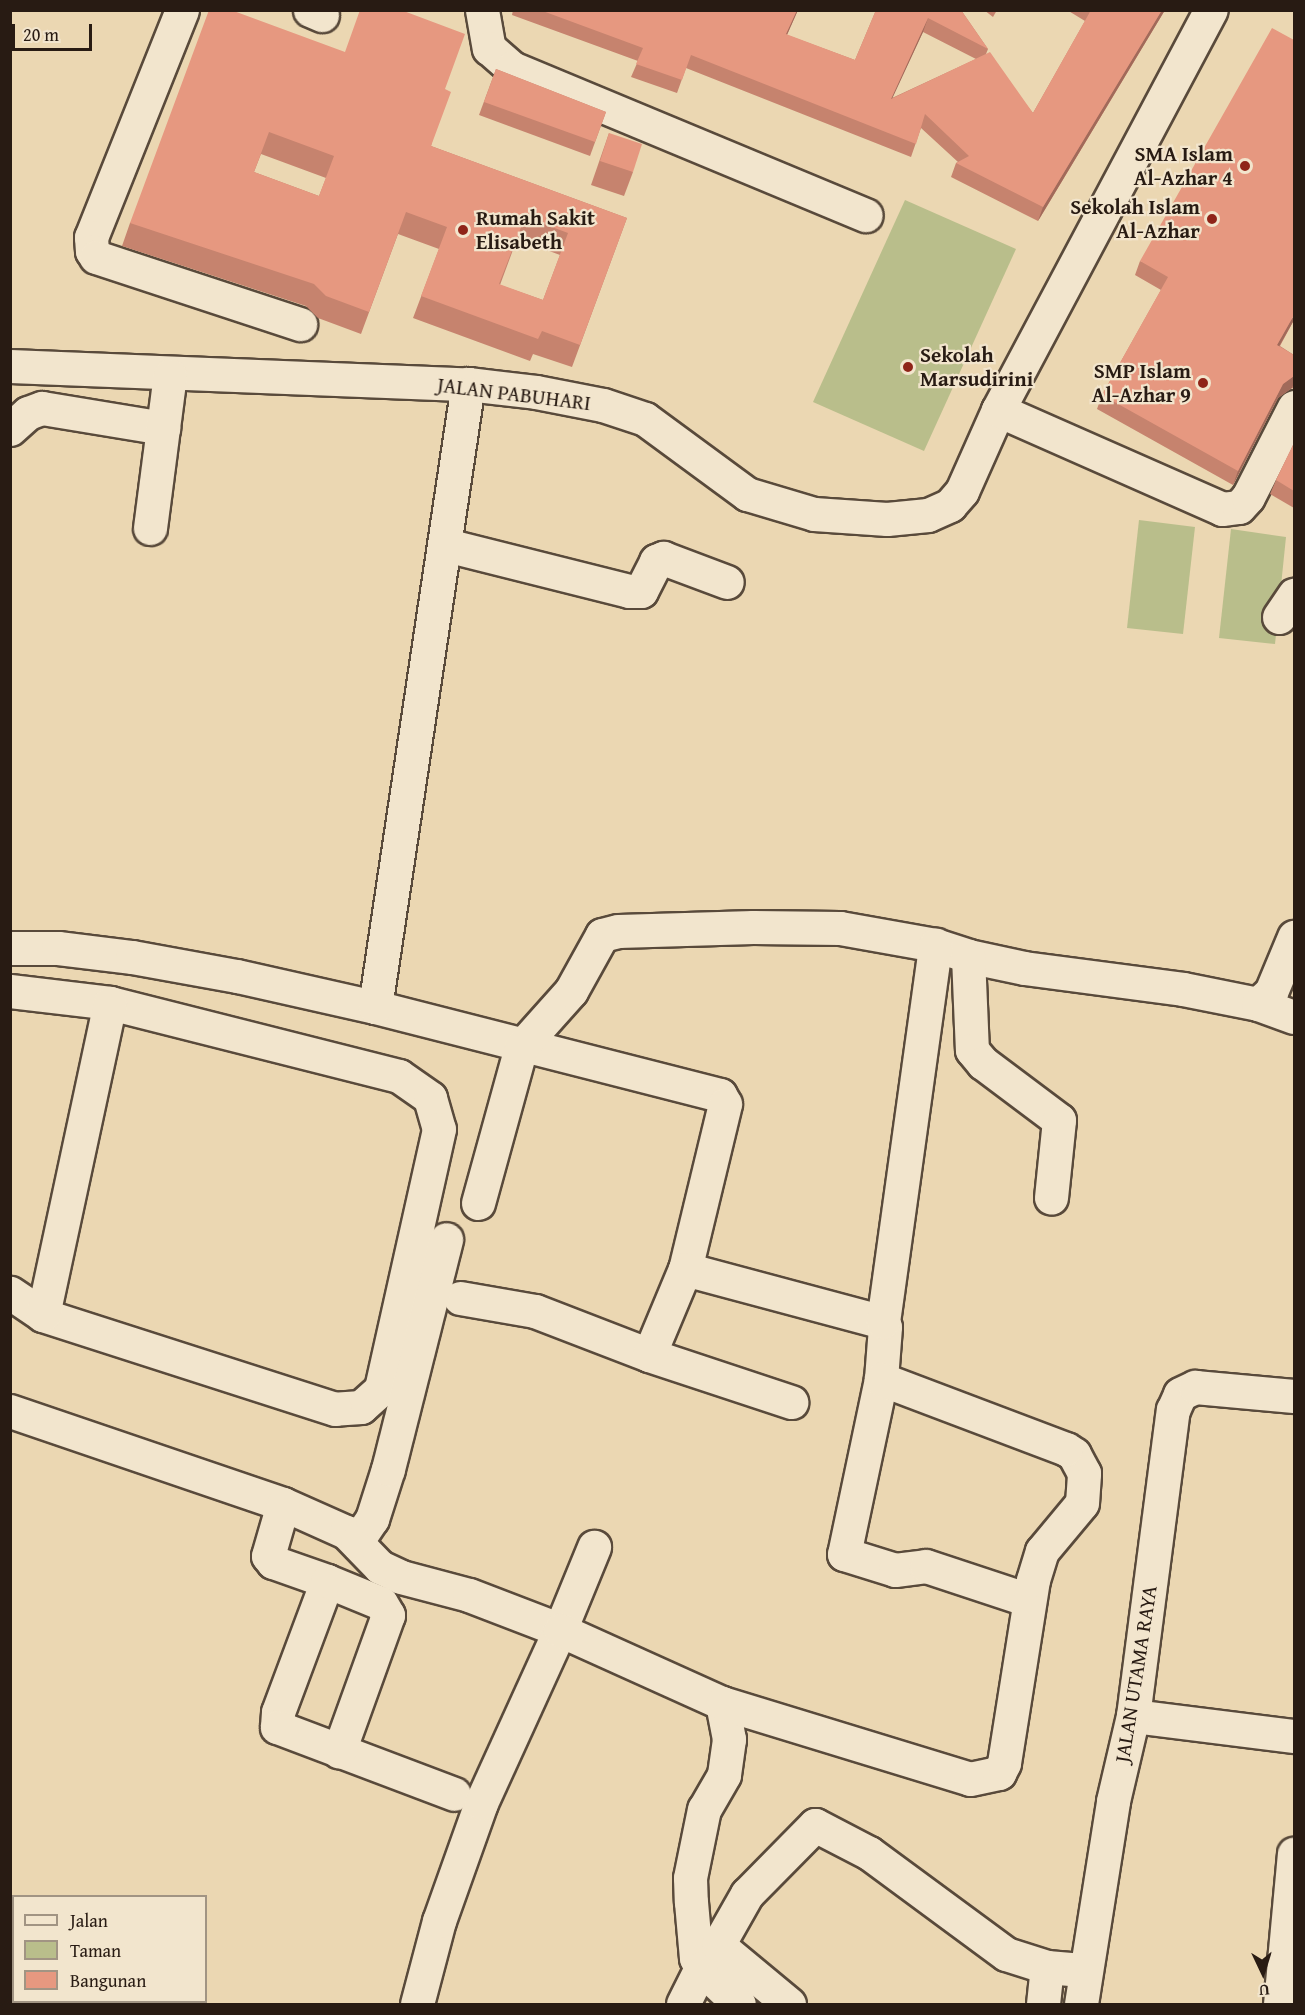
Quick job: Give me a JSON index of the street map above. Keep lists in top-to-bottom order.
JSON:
{
  "streets": {
    "street": ["JALAN PABUHARI", "JALAN UTAMA RAYA"]
  },
  "places": [
    "SMA Islam Al-Azhar 4",
    "Sekolah Islam Al-Azhar",
    "Rumah Sakit Elisabeth",
    "Sekolah Marsudirini",
    "SMP Islam Al-Azhar 9"
  ],
  "legend": ["Jalan", "Taman", "Bangunan"],
  "scale_bar": "20 m",
  "north": "bottom"
}
